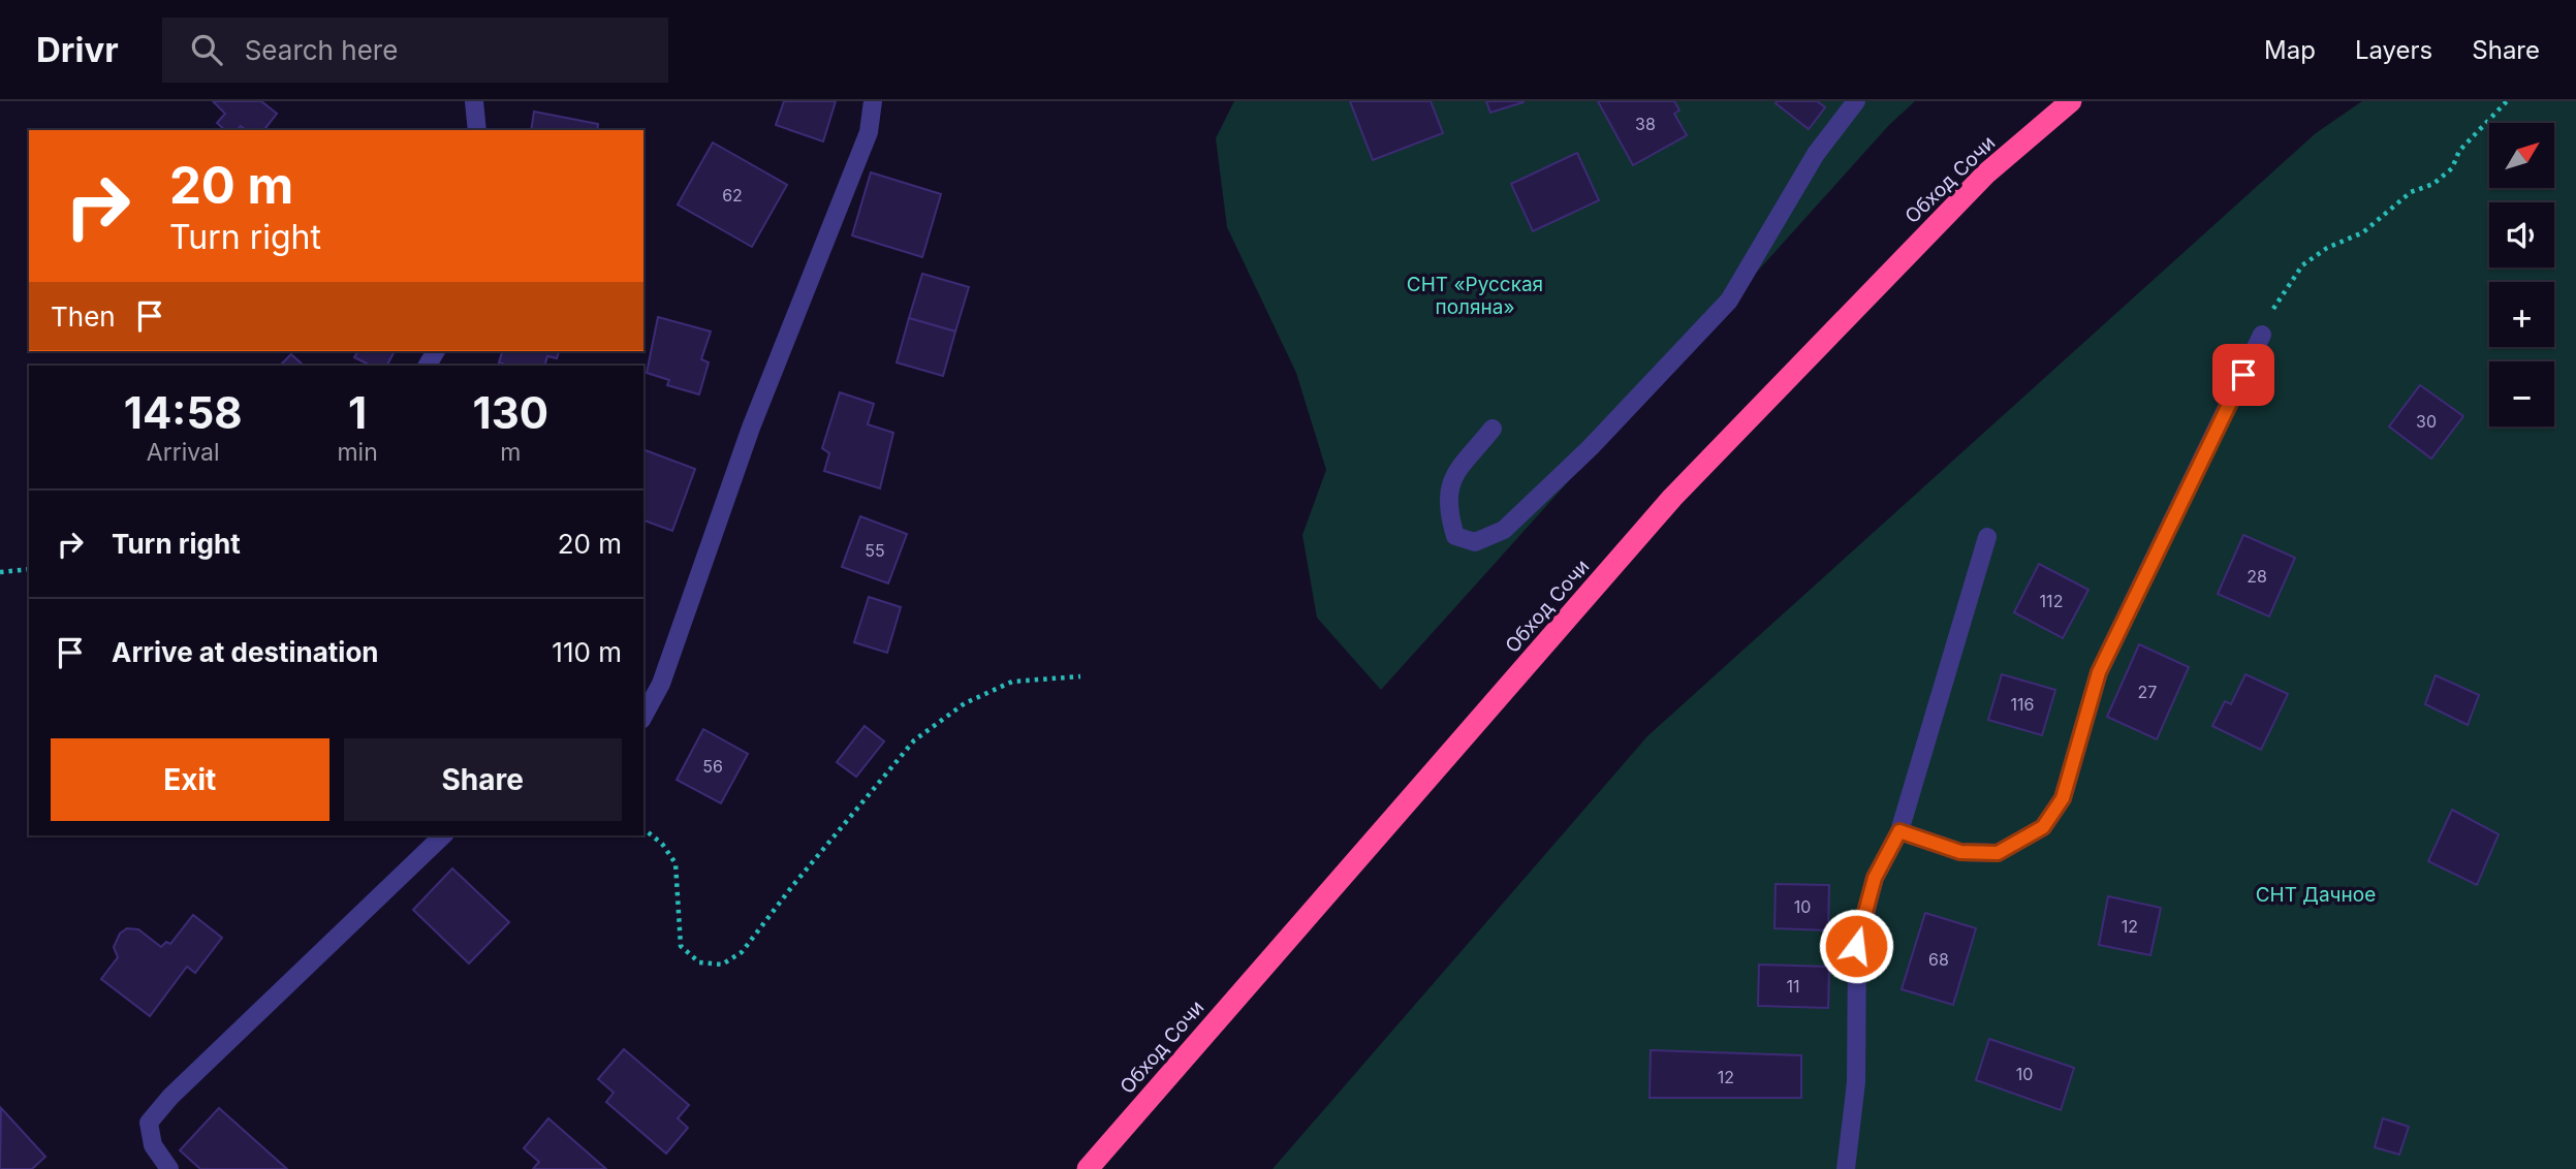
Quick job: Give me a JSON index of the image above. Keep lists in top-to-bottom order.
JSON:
{
  "streets": {
    "highway": ["Обход Сочи"]
  },
  "parks": ["СНТ «Русская поляна»", "СНТ Дачное"],
  "house_numbers": [
    "38",
    "62",
    "30",
    "55",
    "28",
    "112",
    "27",
    "116",
    "56",
    "10",
    "12",
    "68",
    "11",
    "10",
    "12"
  ],
  "north": "top right",
  "page": {
    "header": "Drivr",
    "search": "Search here",
    "nav": ["Map", "Layers", "Share"],
    "map_buttons": ["+", "−"],
    "turn": ["20 m", "Turn right"],
    "then": "Then",
    "eta": [
      "14:58",
      "Arrival",
      "1",
      "min",
      "130",
      "m"
    ],
    "list": [
      {
        "name": "Turn right",
        "value": "20 m"
      },
      {
        "name": "Arrive at destination",
        "value": "110 m"
      }
    ],
    "buttons": ["Exit", "Share"]
  }
}
